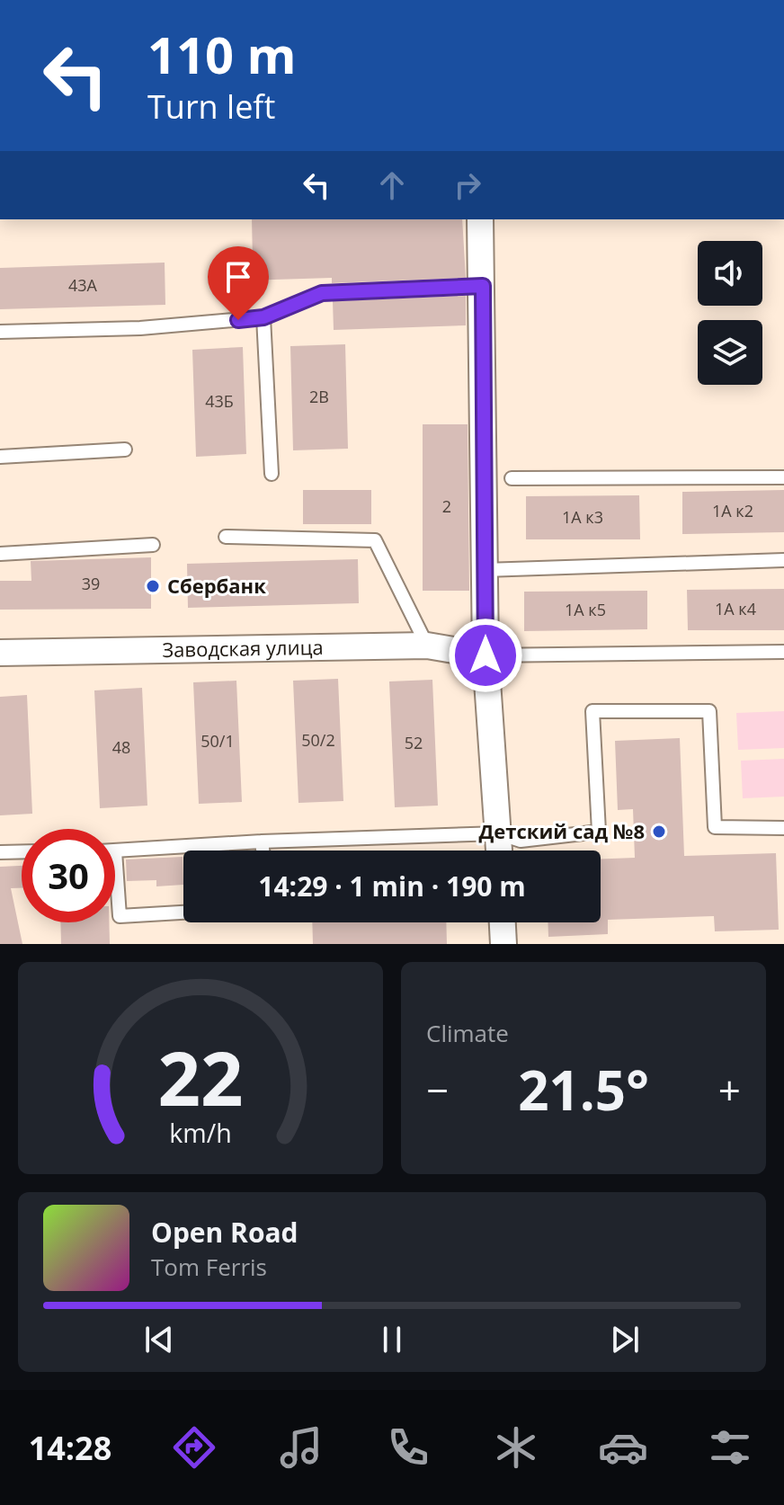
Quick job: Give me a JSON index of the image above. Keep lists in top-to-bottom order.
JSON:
{
  "streets": {
    "street": ["Заводская улица"]
  },
  "places": ["Сбербанк", "Детский сад №8"],
  "house_numbers": [
    "43А",
    "2В",
    "43Б",
    "2",
    "1А к2",
    "1А к3",
    "39",
    "1А к4",
    "1А к5",
    "50/2",
    "50/1",
    "52",
    "48"
  ],
  "page": {
    "turn": ["110 m", "Turn left"],
    "limit": "30",
    "trip": "14:29 · 1 min · 190 m",
    "tile": "Climate",
    "heat": ["−", "21.5°", "+"],
    "song": ["Open Road", "Tom Ferris"],
    "tabs": "14:28",
    "gauge": ["22", "km/h"]
  }
}
